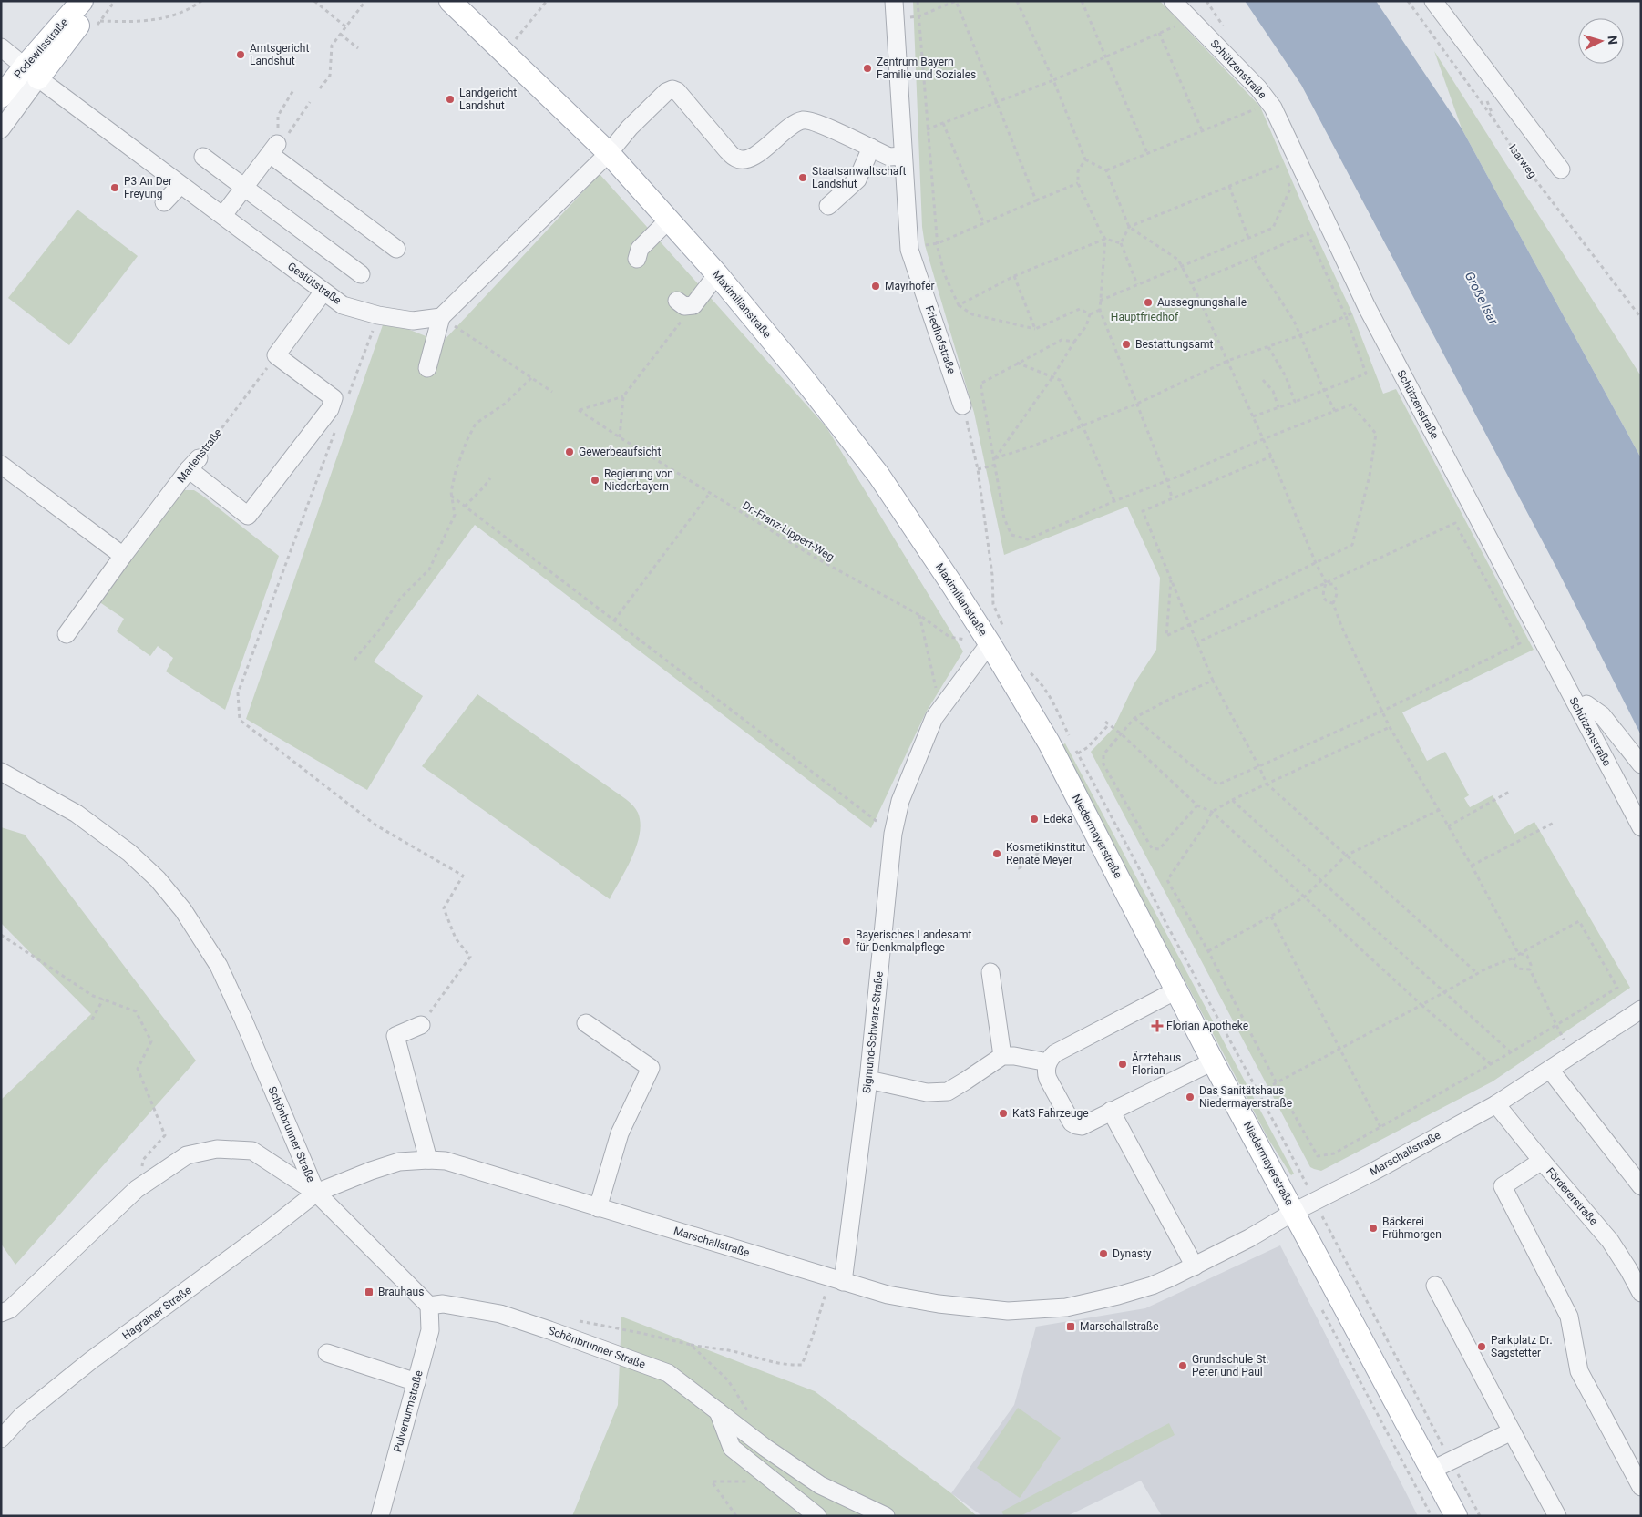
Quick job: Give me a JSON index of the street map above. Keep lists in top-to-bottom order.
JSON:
{
  "streets": {
    "main road": ["Podewilsstraße", "Maximilianstraße", "Niedermayerstraße"],
    "street": [
      "Schützenstraße",
      "Gestütstraße",
      "Friedhofstraße",
      "Marienstraße",
      "Sigmund-Schwarz-Straße",
      "Schönbrunner Straße",
      "Marschallstraße",
      "Fördererstraße",
      "Hagrainer Straße",
      "Pulverturmstraße"
    ],
    "path": ["Isarweg", "Dr.-Franz-Lippert-Weg"]
  },
  "crossings": [
    ["Podewilsstraße", "Gestütstraße"],
    ["Maximilianstraße", "Niedermayerstraße"],
    ["Maximilianstraße", "Sigmund-Schwarz-Straße"],
    ["Niedermayerstraße", "Sigmund-Schwarz-Straße"],
    ["Niedermayerstraße", "Marschallstraße"],
    ["Sigmund-Schwarz-Straße", "Marschallstraße"],
    ["Schönbrunner Straße", "Marschallstraße"],
    ["Schönbrunner Straße", "Hagrainer Straße"],
    ["Schönbrunner Straße", "Pulverturmstraße"],
    ["Marschallstraße", "Fördererstraße"],
    ["Marschallstraße", "Hagrainer Straße"]
  ],
  "water": ["Große Isar"],
  "parks": ["Hauptfriedhof"],
  "places": {
    "other": [
      "Amtsgericht Landshut",
      "Zentrum Bayern Familie und Soziales",
      "Landgericht Landshut",
      "Staatsanwaltschaft Landshut",
      "P3 An Der Freyung",
      "Mayrhofer",
      "Aussegnungshalle",
      "Bestattungsamt",
      "Gewerbeaufsicht",
      "Regierung von Niederbayern",
      "Edeka",
      "Kosmetikinstitut Renate Meyer",
      "Bayerisches Landesamt für Denkmalpflege",
      "Ärztehaus Florian",
      "Das Sanitätshaus Niedermayerstraße",
      "KatS Fahrzeuge",
      "Bäckerei Frühmorgen",
      "Dynasty",
      "Parkplatz Dr. Sagstetter",
      "Grundschule St. Peter und Paul"
    ],
    "health": ["Florian Apotheke"],
    "transit": ["Brauhaus", "Marschallstraße"]
  },
  "north": "right"
}
